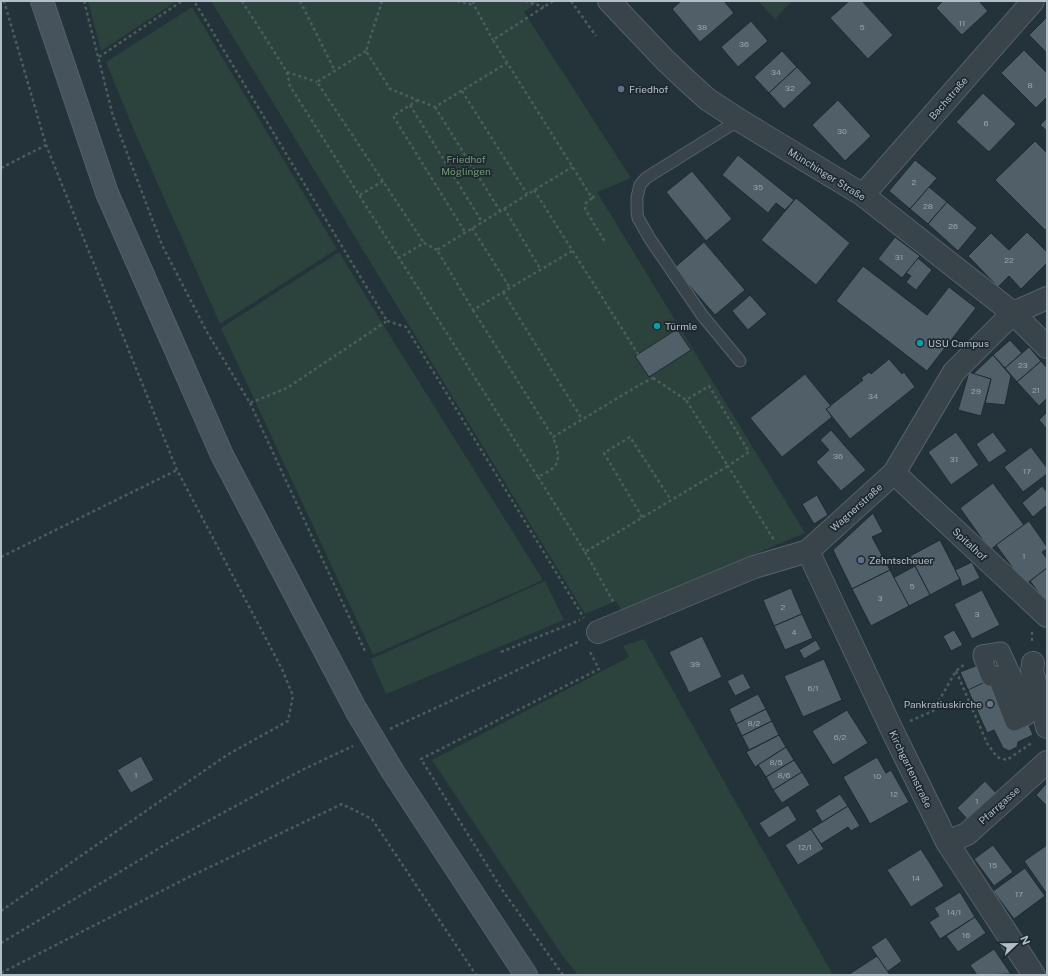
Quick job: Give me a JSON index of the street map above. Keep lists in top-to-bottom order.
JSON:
{
  "streets": {
    "street": [
      "Bachstraße",
      "Münchinger Straße",
      "Wagnerstraße",
      "Spitalhof",
      "Kirchgartenstraße",
      "Pfarrgasse"
    ]
  },
  "crossings": [
    ["Bachstraße", "Münchinger Straße"],
    ["Münchinger Straße", "Wagnerstraße"],
    ["Wagnerstraße", "Spitalhof"],
    ["Wagnerstraße", "Kirchgartenstraße"],
    ["Kirchgartenstraße", "Pfarrgasse"]
  ],
  "parks": ["Friedhof Möglingen"],
  "places": [
    "Friedhof",
    "Türmle",
    "USU Campus",
    "Zehntscheuer",
    "Pankratiuskirche"
  ],
  "house_numbers": [
    "11",
    "38",
    "5",
    "36",
    "34",
    "8",
    "32",
    "6",
    "30",
    "2",
    "35",
    "28",
    "26",
    "31",
    "22",
    "23",
    "21",
    "29",
    "34",
    "36",
    "31",
    "17",
    "1",
    "5",
    "3",
    "2",
    "3",
    "4",
    "39",
    "6/1",
    "8/2",
    "6/2",
    "8/5",
    "1",
    "8/6",
    "10",
    "12",
    "1",
    "12/1",
    "15",
    "14",
    "17",
    "14/1",
    "16"
  ],
  "north": "right"
}
